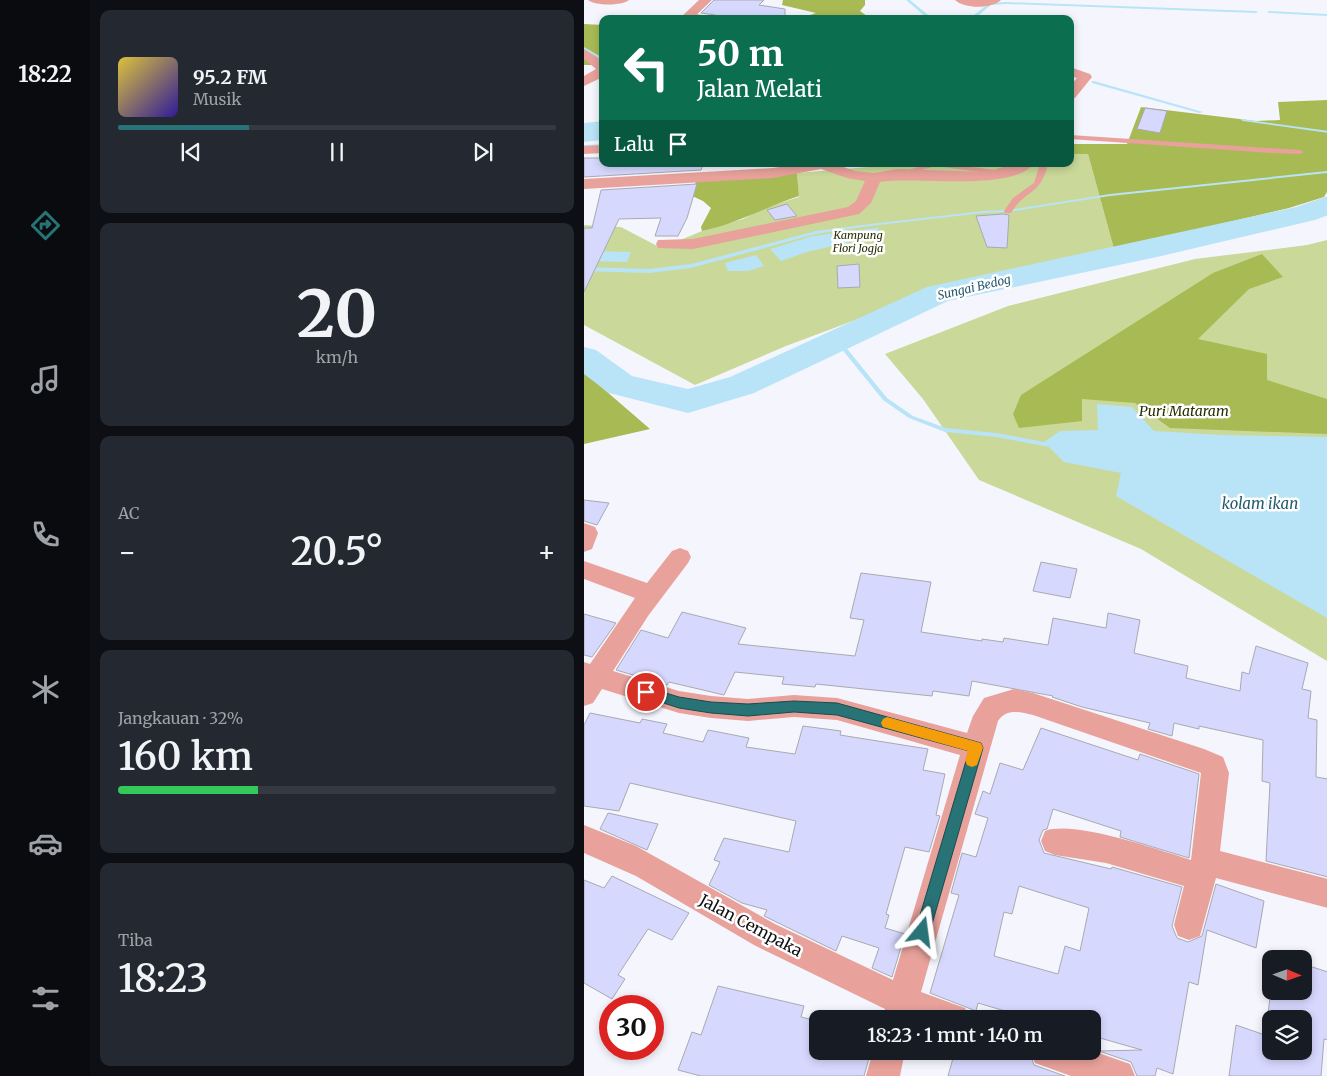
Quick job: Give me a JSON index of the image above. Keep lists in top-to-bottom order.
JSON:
{
  "streets": {
    "street": ["Jalan Cempaka"]
  },
  "water": ["Sungai Bedog", "kolam ikan"],
  "parks": ["Kampung Flori Jogja", "Puri Mataram"],
  "north": "right",
  "page": {
    "tabs": "18:22",
    "turn": ["50 m", "Jalan Melati"],
    "song": ["95.2 FM", "Musik"],
    "then": "Lalu",
    "tile": [
      ["20", "km/h"],
      "AC",
      ["Jangkauan · 32%", "160 km"],
      ["Tiba", "18:23"]
    ],
    "heat": ["−", "20.5°", "+"],
    "limit": "30",
    "trip": "18:23 · 1 mnt · 140 m"
  }
}
